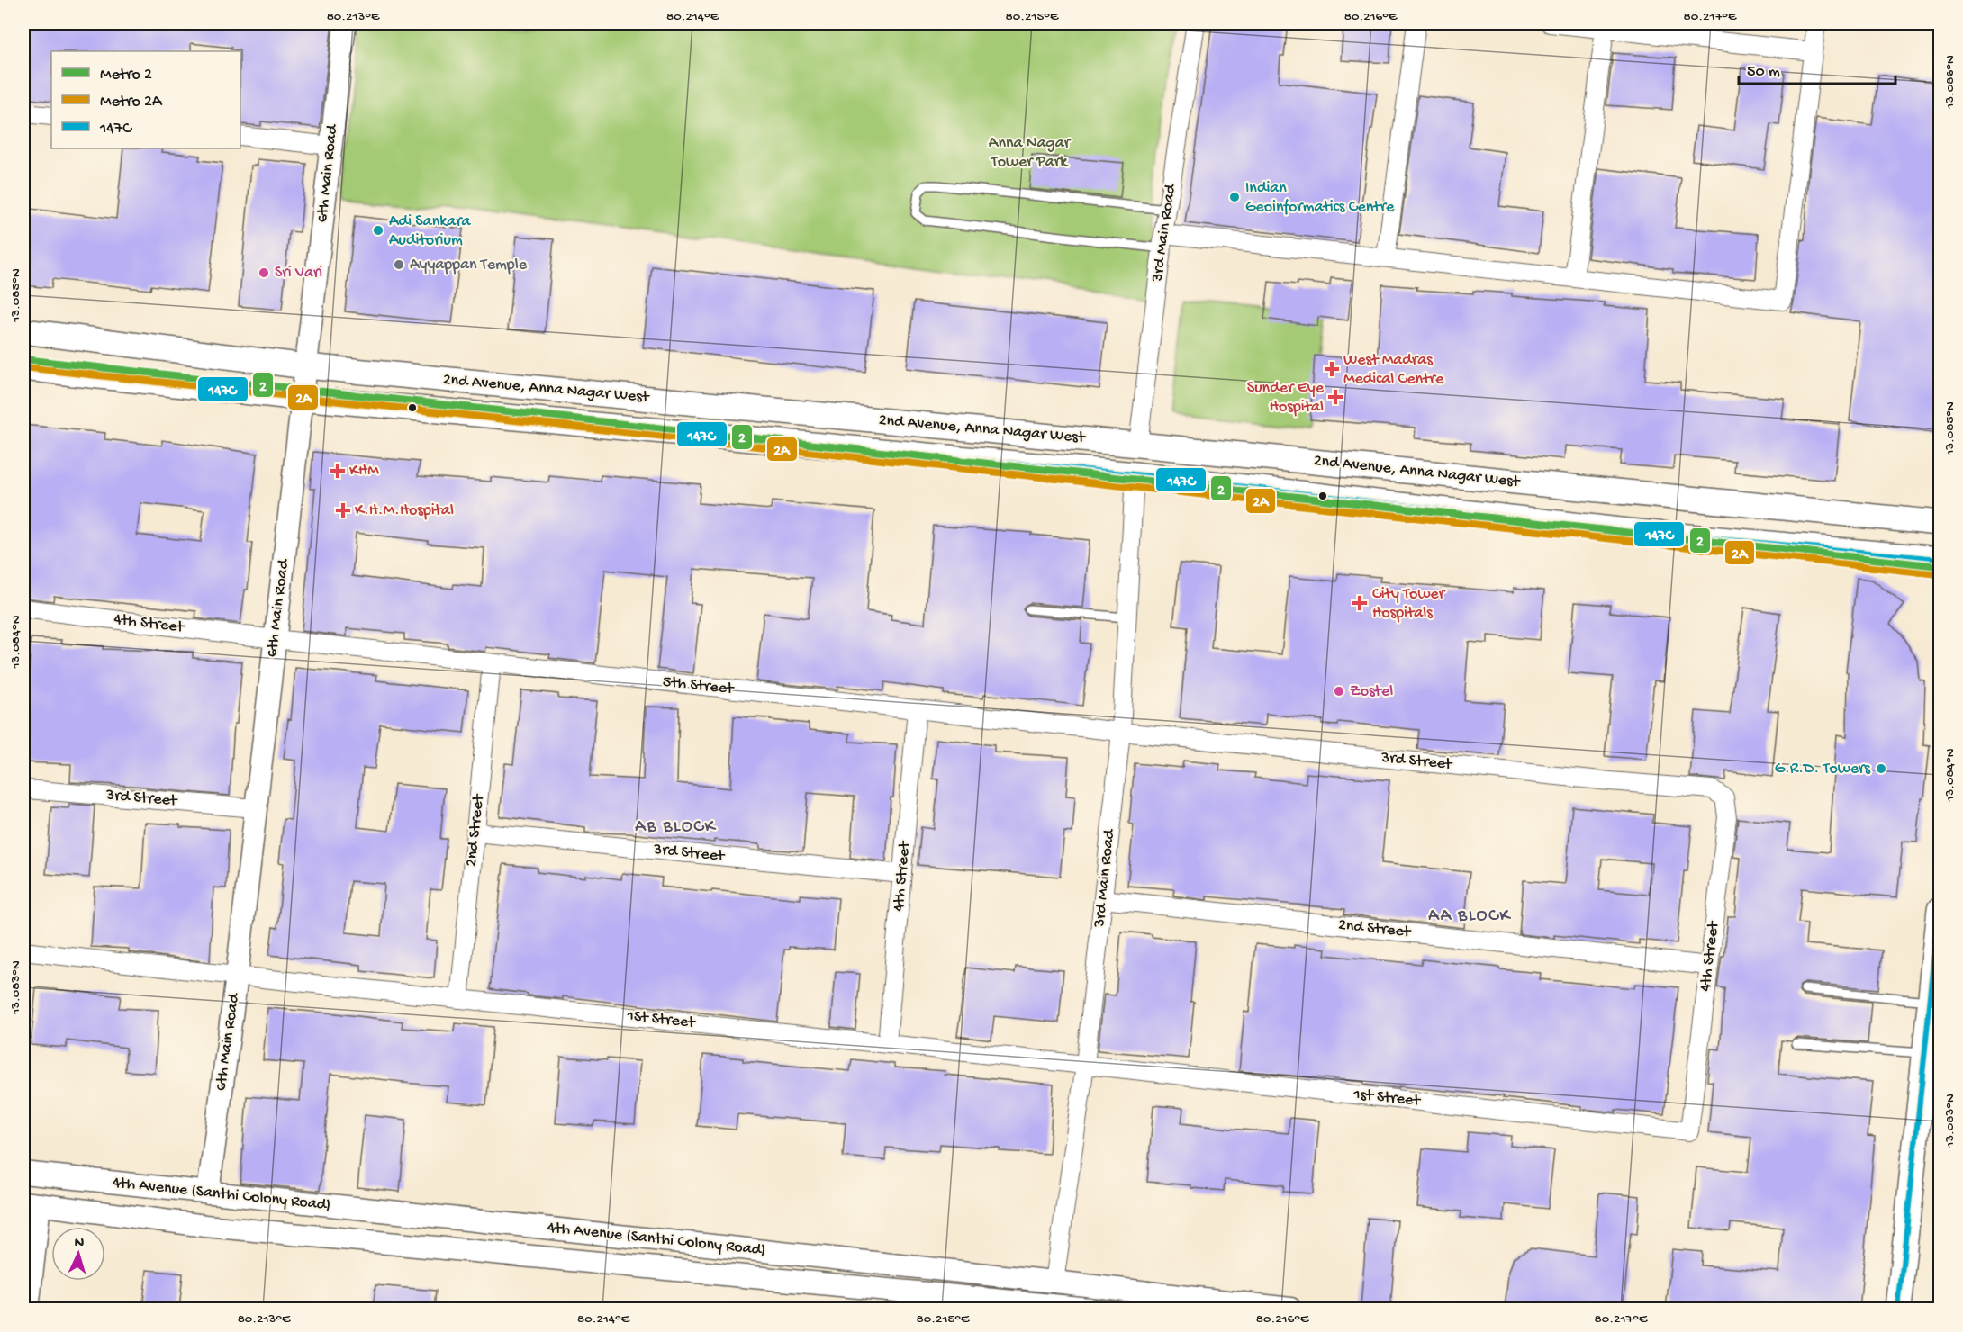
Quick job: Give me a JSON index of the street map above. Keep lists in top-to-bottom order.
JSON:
{
  "streets": {
    "main road": ["2nd Avenue, Anna Nagar West"],
    "street": [
      "6th Main Road",
      "3rd Main Road",
      "4th Street",
      "5th Street",
      "3rd Street",
      "2nd Street",
      "1St Street",
      "1st Street",
      "4th Avenue (Santhi Colony Road)"
    ]
  },
  "crossings": [
    ["6th Main Road", "2nd Avenue, Anna Nagar West"],
    ["6th Main Road", "4th Street"],
    ["6th Main Road", "5th Street"],
    ["6th Main Road", "3rd Street"],
    ["6th Main Road", "1St Street"],
    ["6th Main Road", "4th Avenue (Santhi Colony Road)"],
    ["3rd Main Road", "2nd Avenue, Anna Nagar West"],
    ["3rd Main Road", "5th Street"],
    ["3rd Main Road", "3rd Street"],
    ["3rd Main Road", "2nd Street"],
    ["3rd Main Road", "1St Street"],
    ["3rd Main Road", "1st Street"],
    ["3rd Main Road", "4th Avenue (Santhi Colony Road)"],
    ["4th Street", "5th Street"],
    ["4th Street", "3rd Street"],
    ["4th Street", "2nd Street"],
    ["4th Street", "1St Street"],
    ["4th Street", "1st Street"],
    ["5th Street", "3rd Street"],
    ["5th Street", "2nd Street"],
    ["3rd Street", "2nd Street"],
    ["2nd Street", "1St Street"],
    ["1St Street", "1st Street"]
  ],
  "districts": ["AB BLOCK", "AA BLOCK"],
  "parks": ["Anna Nagar Tower Park"],
  "places": {
    "other": [
      "Indian Geoinformatics Centre",
      "Adi Sankara Auditorium",
      "Ayyappan Temple",
      "Sri Vari",
      "Zostel",
      "G.R.D. Towers"
    ],
    "health": [
      "West Madras Medical Centre",
      "Sunder Eye Hospital",
      "KHM",
      "K.H.M.Hospital",
      "City Tower Hospitals"
    ]
  },
  "lines": ["metro line 2", "metro line 2A", "transit line 147C"],
  "legend": ["Metro 2", "Metro 2A", "147C"],
  "scale_bar": "50 m",
  "north": "top",
  "coordinates": [
    "80.213°E",
    "80.214°E",
    "80.215°E",
    "80.216°E",
    "80.217°E",
    "13.086°N",
    "13.085°N",
    "13.084°N",
    "13.083°N"
  ]
}
